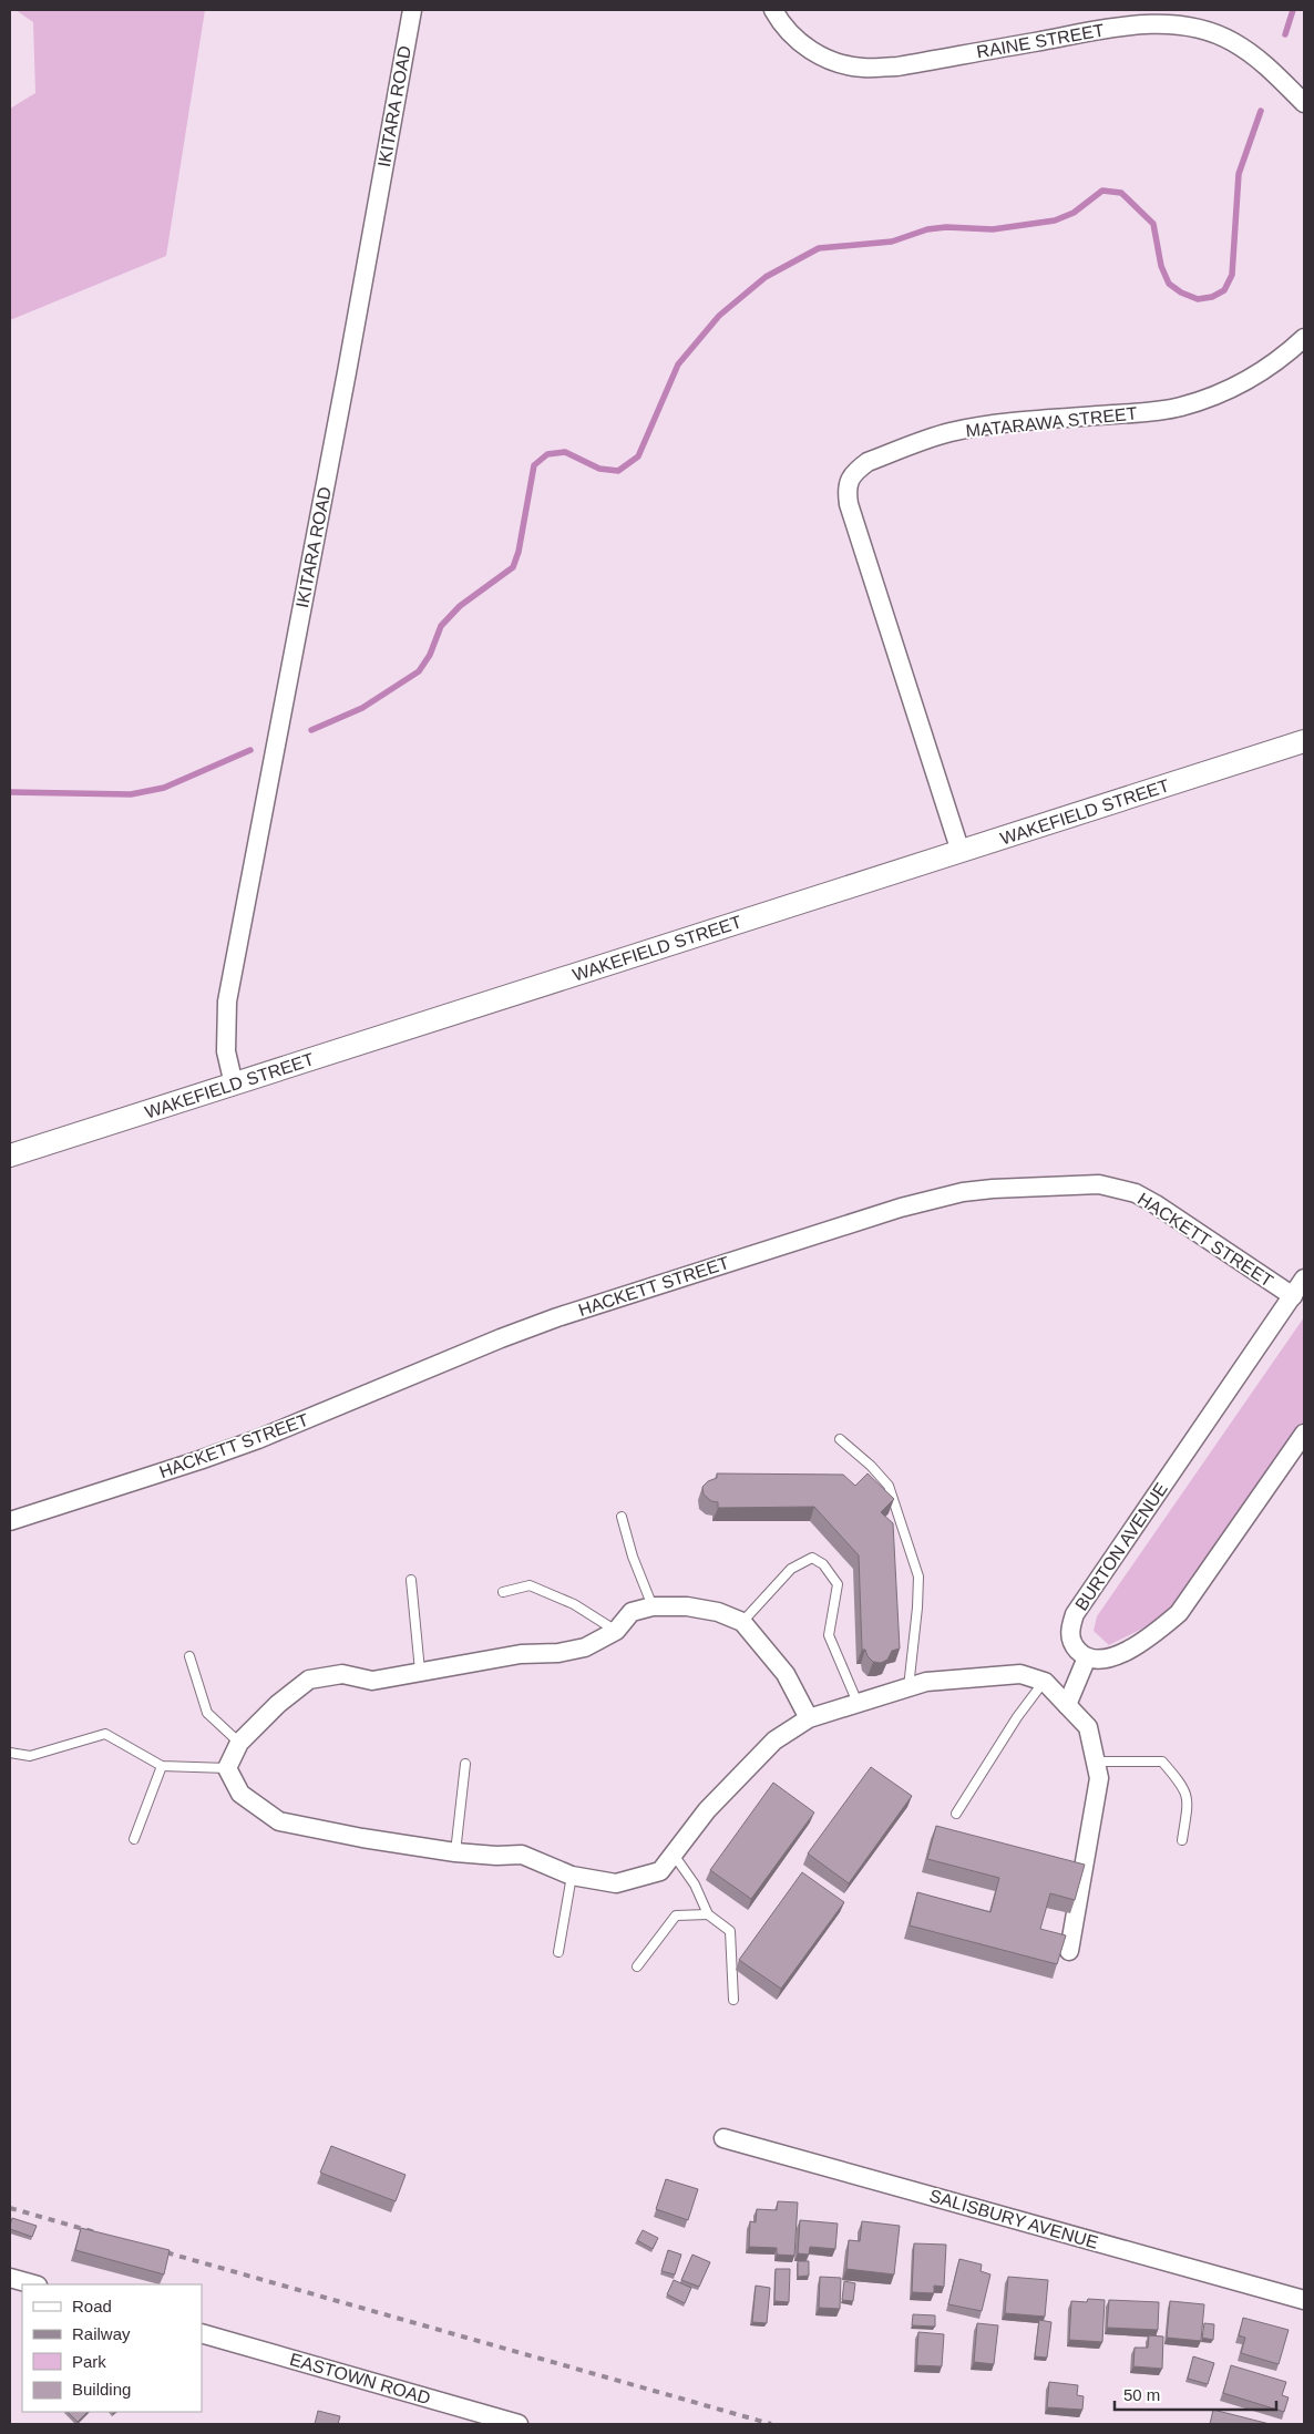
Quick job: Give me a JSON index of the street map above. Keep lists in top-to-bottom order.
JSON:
{
  "streets": {
    "street": [
      "RAINE STREET",
      "IKITARA ROAD",
      "MATARAWA STREET",
      "WAKEFIELD STREET",
      "HACKETT STREET",
      "BURTON AVENUE",
      "SALISBURY AVENUE",
      "EASTOWN ROAD"
    ]
  },
  "crossings": [
    ["IKITARA ROAD", "WAKEFIELD STREET"],
    ["MATARAWA STREET", "WAKEFIELD STREET"],
    ["HACKETT STREET", "BURTON AVENUE"]
  ],
  "legend": [
    "Road",
    "Railway",
    "Park",
    "Building"
  ],
  "scale_bar": "50 m"
}
